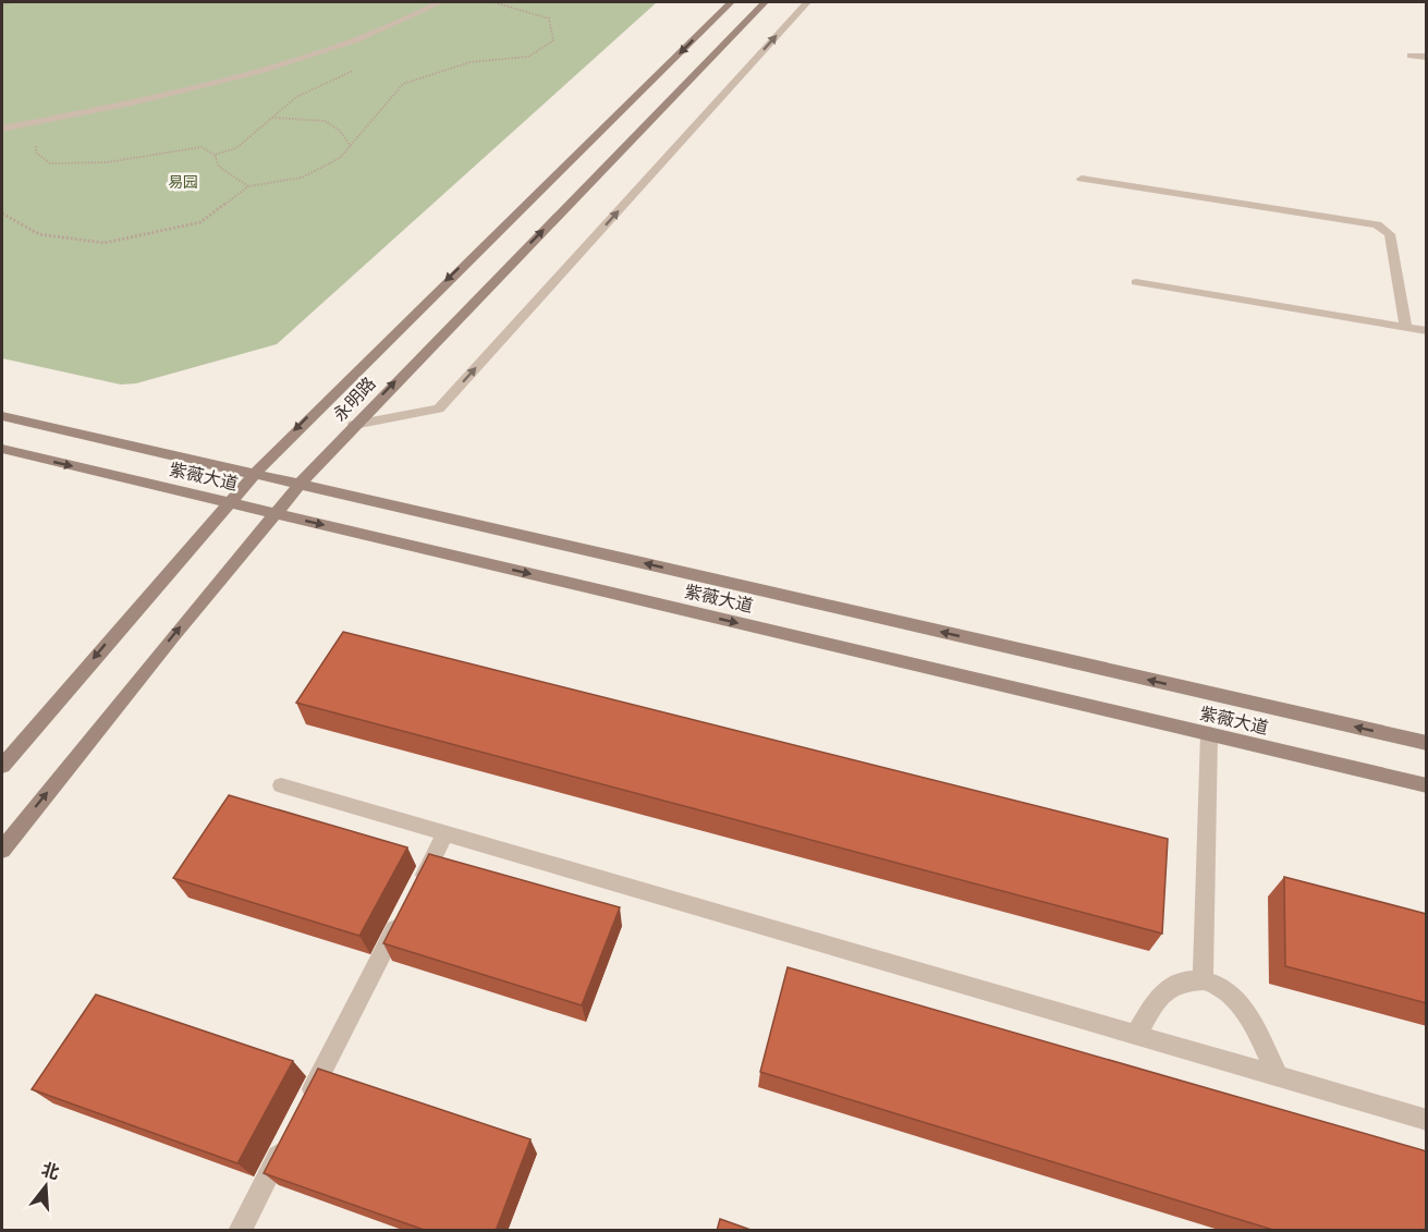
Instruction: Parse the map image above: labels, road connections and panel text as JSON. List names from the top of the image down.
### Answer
{
  "streets": {
    "street": ["永明路", "紫薇大道"]
  },
  "crossings": [
    ["永明路", "紫薇大道"]
  ],
  "parks": ["易园"],
  "north": "top"
}
